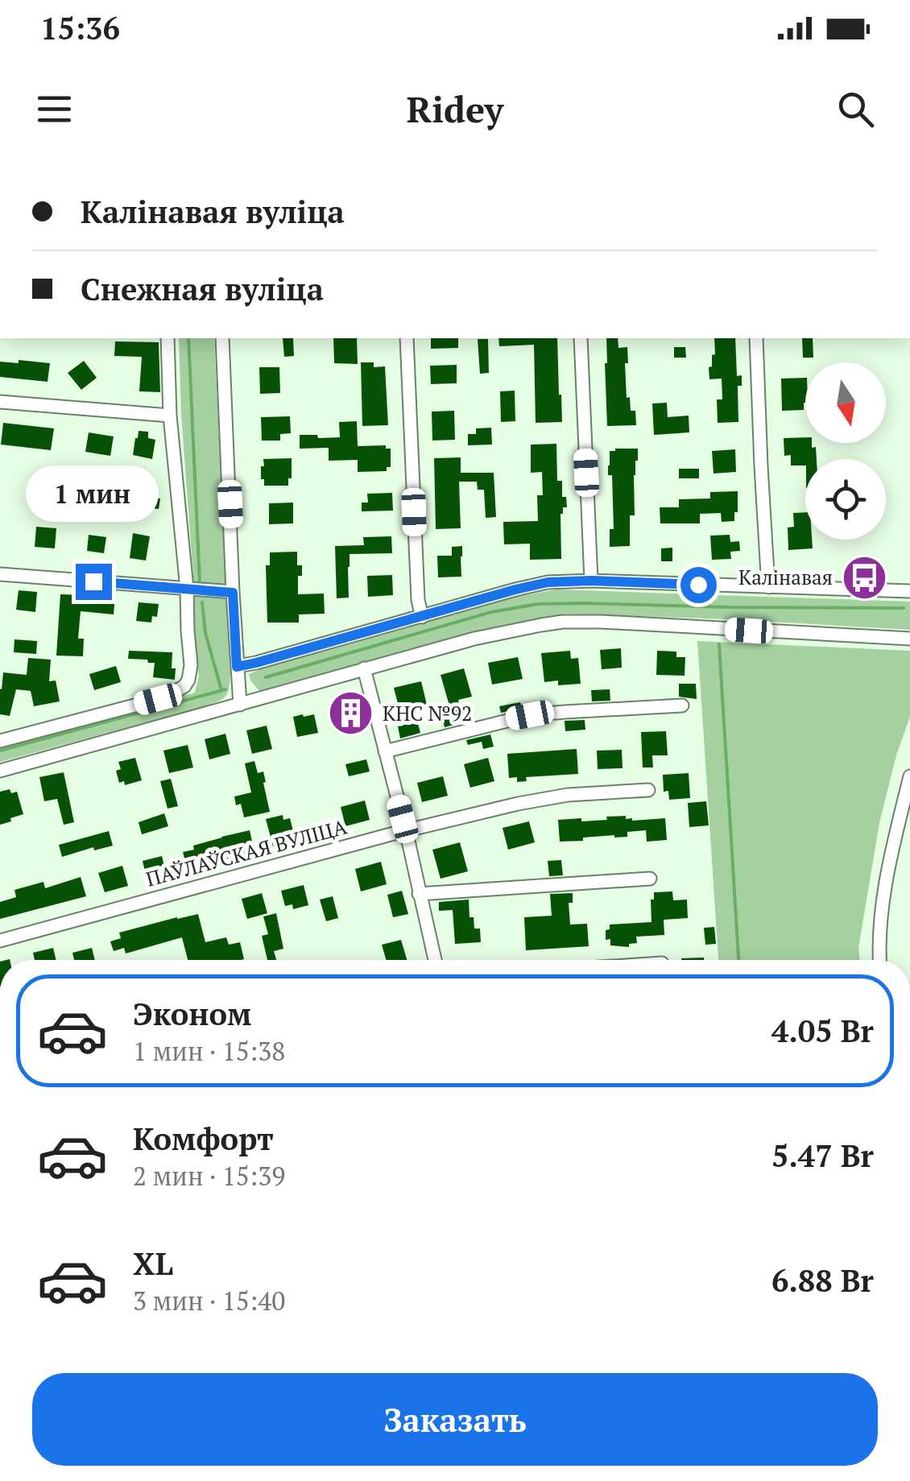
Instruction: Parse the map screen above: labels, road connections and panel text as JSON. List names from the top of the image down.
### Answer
{
  "streets": {
    "street": ["ПАЎЛАЎСКАЯ ВУЛІЦА"]
  },
  "places": {
    "bus stop": ["Калінавая"],
    "building": ["КНС №92"]
  },
  "north": "bottom",
  "page": {
    "status": "15:36",
    "header": "Ridey",
    "banner": ["Калінавая вуліца", "Снежная вуліца"],
    "bubble": "1 мин",
    "list": [
      {
        "name": "Эконом",
        "note": "1 мин · 15:38",
        "value": "4.05 Br"
      },
      {
        "name": "Комфорт",
        "note": "2 мин · 15:39",
        "value": "5.47 Br"
      },
      {
        "name": "XL",
        "note": "3 мин · 15:40",
        "value": "6.88 Br"
      }
    ],
    "buttons": "Заказать"
  }
}
